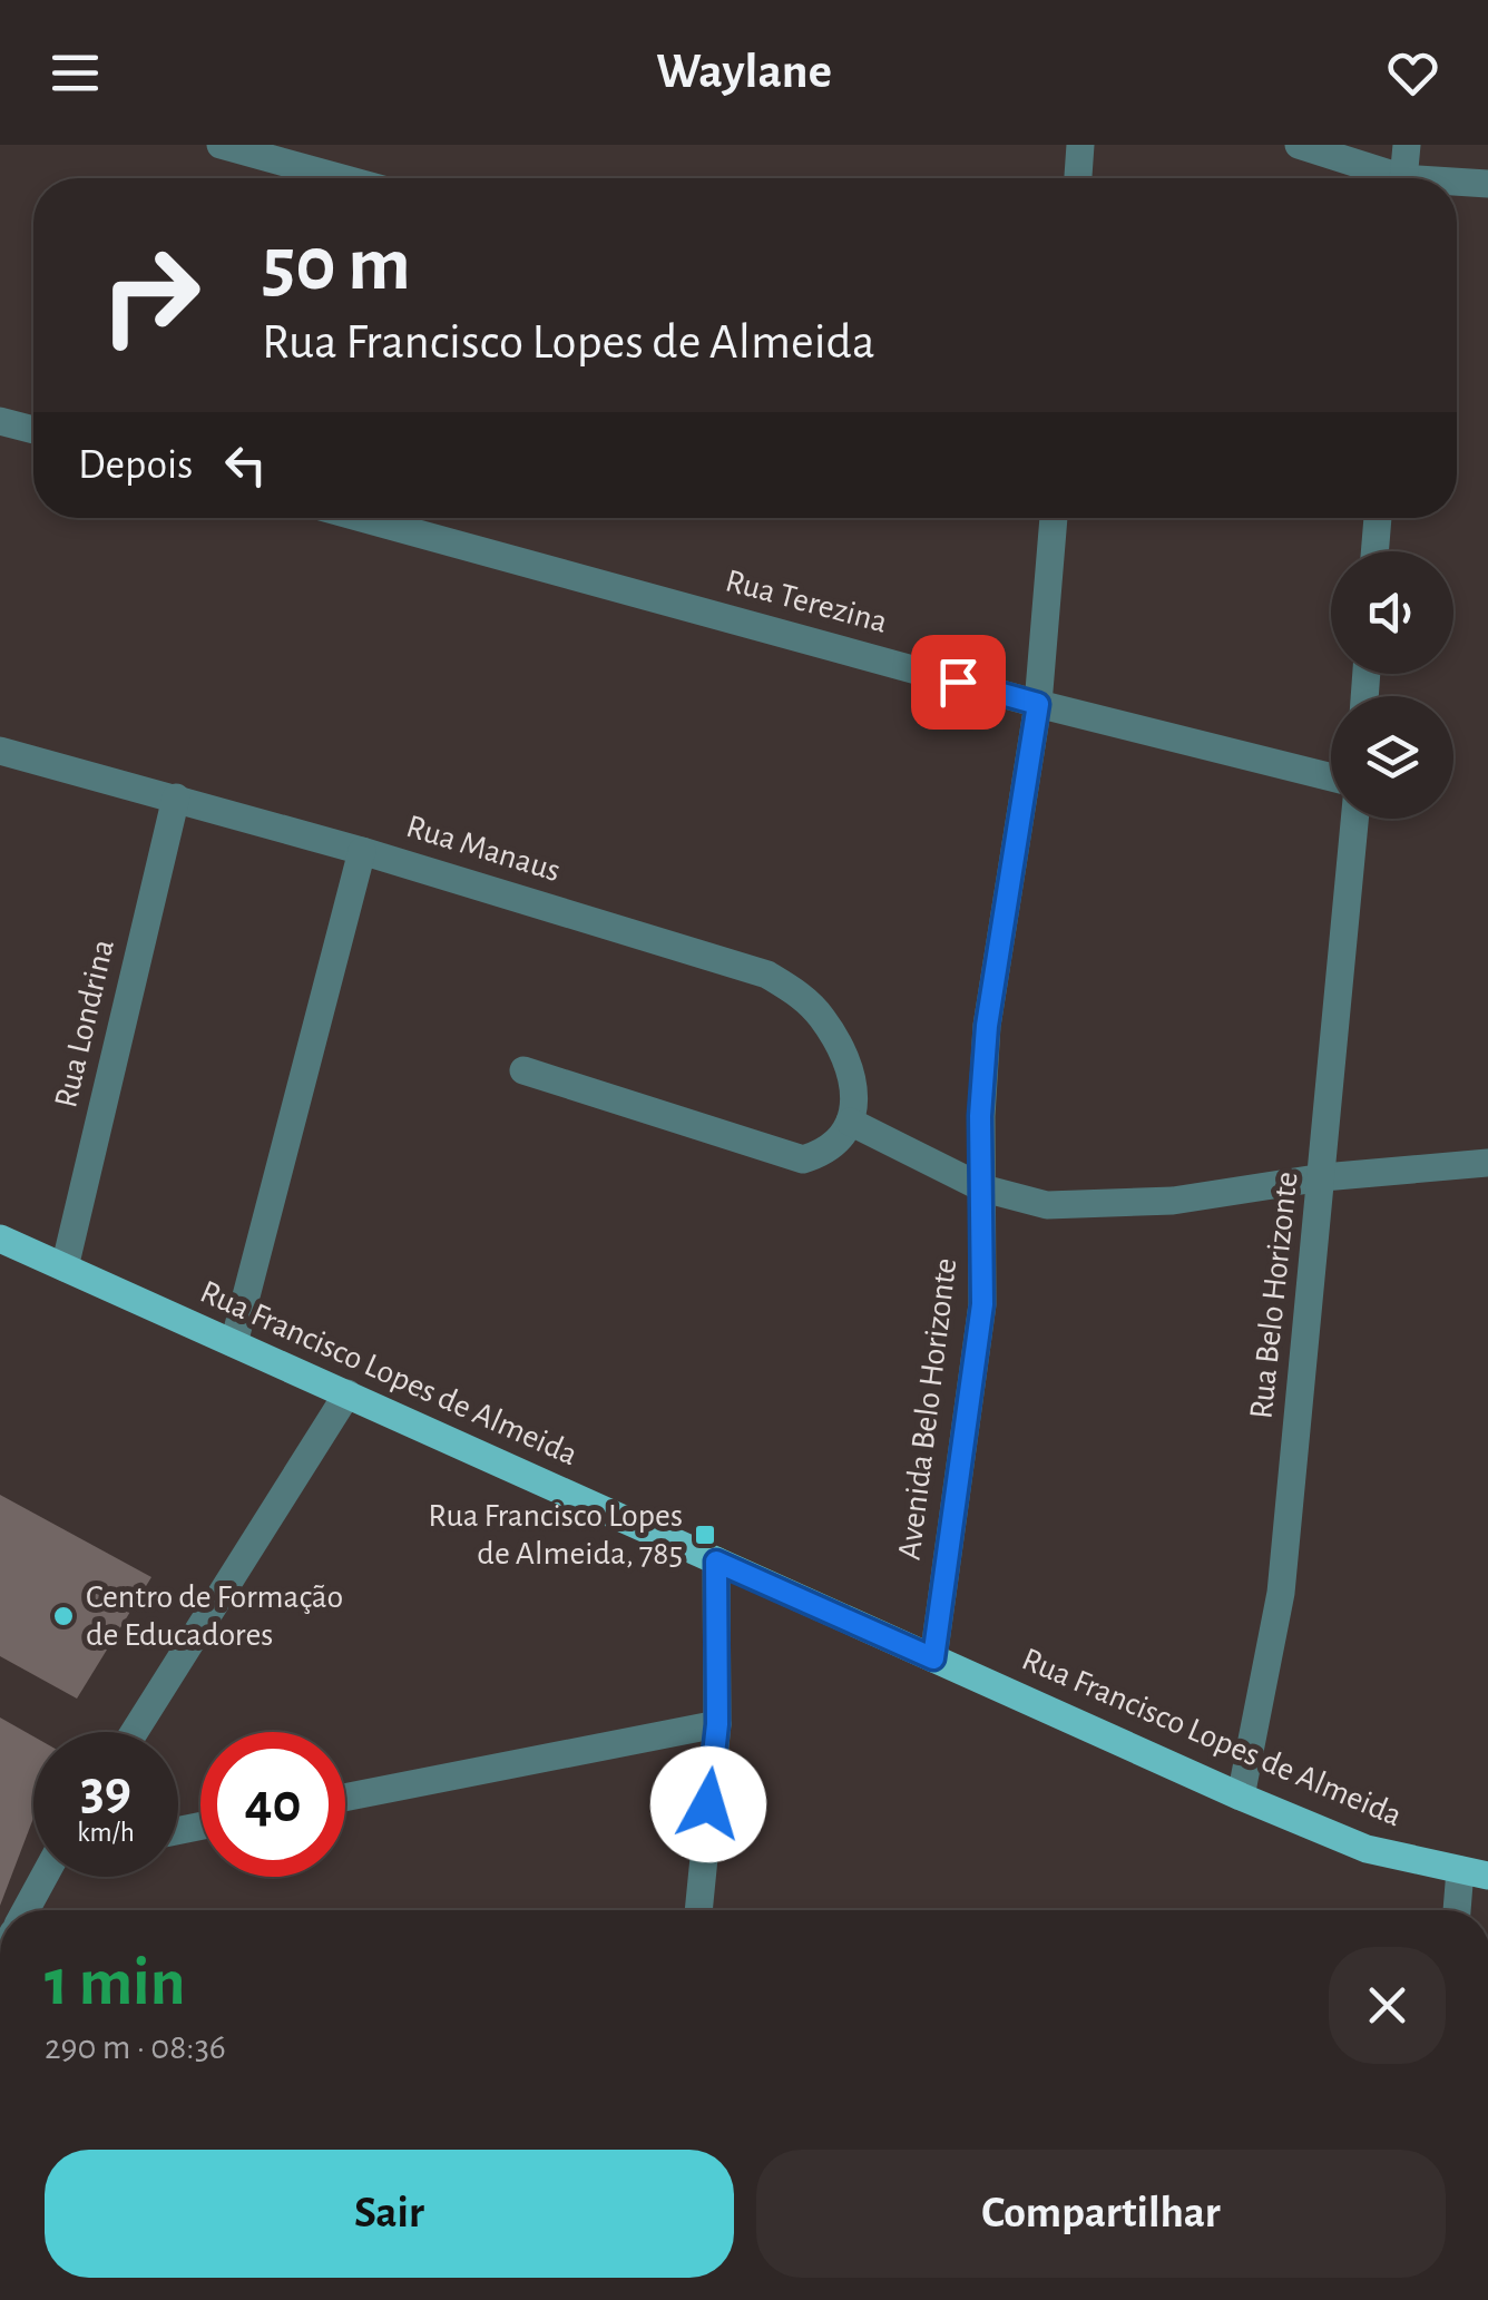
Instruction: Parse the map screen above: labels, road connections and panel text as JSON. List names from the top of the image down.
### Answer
{
  "streets": {
    "main road": ["Rua Francisco Lopes de Almeida"],
    "street": [
      "Rua Terezina",
      "Rua Manaus",
      "Rua Londrina",
      "Rua Belo Horizonte",
      "Avenida Belo Horizonte"
    ]
  },
  "crossings": [
    ["Rua Terezina", "Avenida Belo Horizonte"],
    ["Rua Manaus", "Rua Londrina"],
    ["Rua Londrina", "Rua Francisco Lopes de Almeida"],
    ["Rua Belo Horizonte", "Rua Francisco Lopes de Almeida"],
    ["Rua Francisco Lopes de Almeida", "Avenida Belo Horizonte"]
  ],
  "places": {
    "transit": ["Rua Francisco Lopes de Almeida, 785"],
    "other": ["Centro de Formação de Educadores"]
  },
  "page": {
    "header": "Waylane",
    "turn": ["50 m", "Rua Francisco Lopes de Almeida"],
    "then": "Depois",
    "speed": "39 km/h",
    "limit": "40",
    "heading": ["1 min", "290 m · 08:36"],
    "buttons": ["Sair", "Compartilhar"]
  }
}
